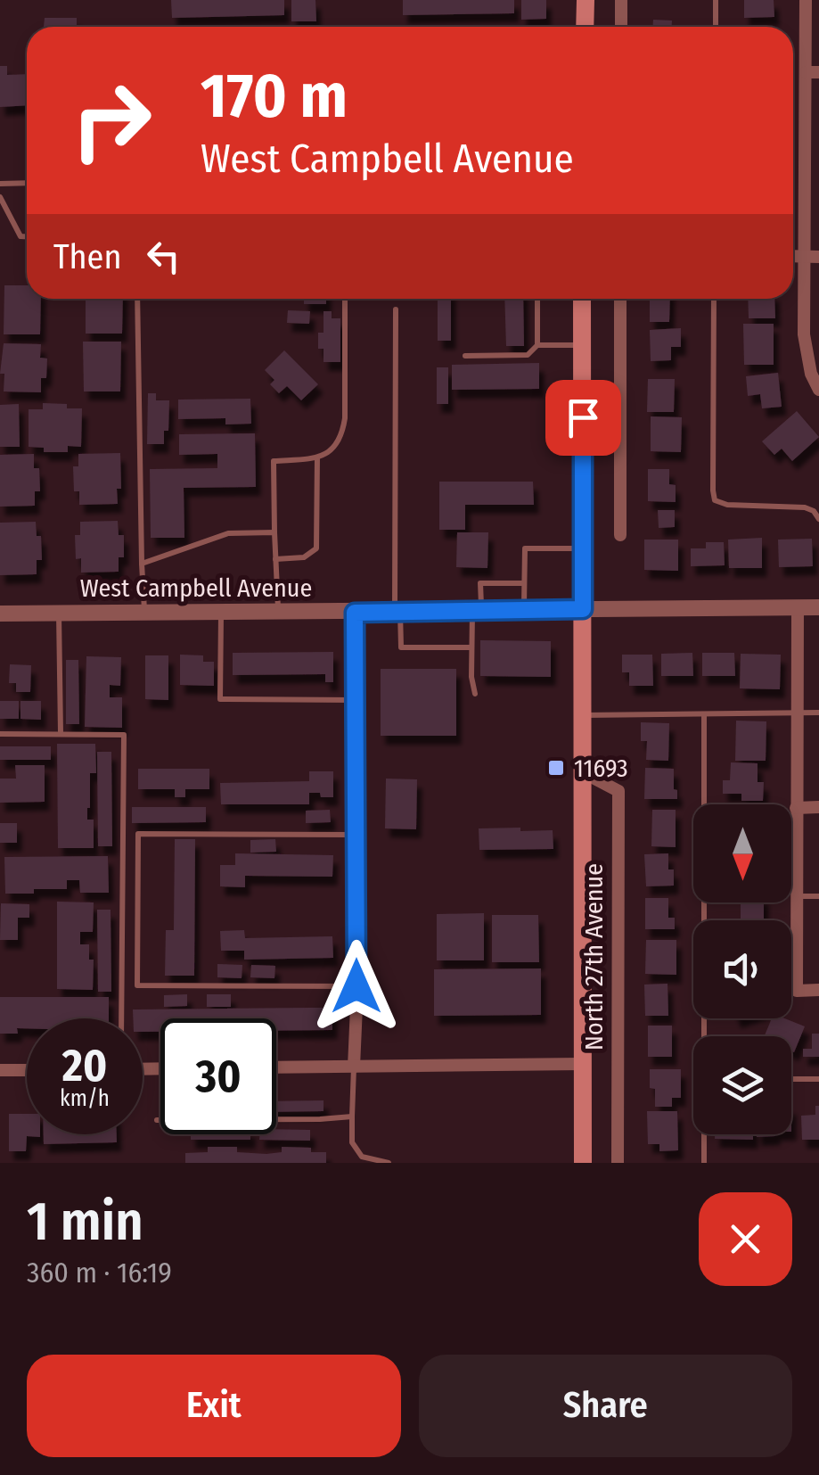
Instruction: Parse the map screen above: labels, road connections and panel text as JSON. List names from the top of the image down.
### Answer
{
  "streets": {
    "main road": ["North 27th Avenue"],
    "street": ["West Campbell Avenue"]
  },
  "crossings": [
    ["West Campbell Avenue", "North 27th Avenue"]
  ],
  "places": {
    "transit": ["11693"]
  },
  "north": "bottom",
  "page": {
    "turn": ["170 m", "West Campbell Avenue"],
    "then": "Then",
    "speed": "20 km/h",
    "limit": "30",
    "heading": ["1 min", "360 m · 16:19"],
    "buttons": ["Exit", "Share"]
  }
}
